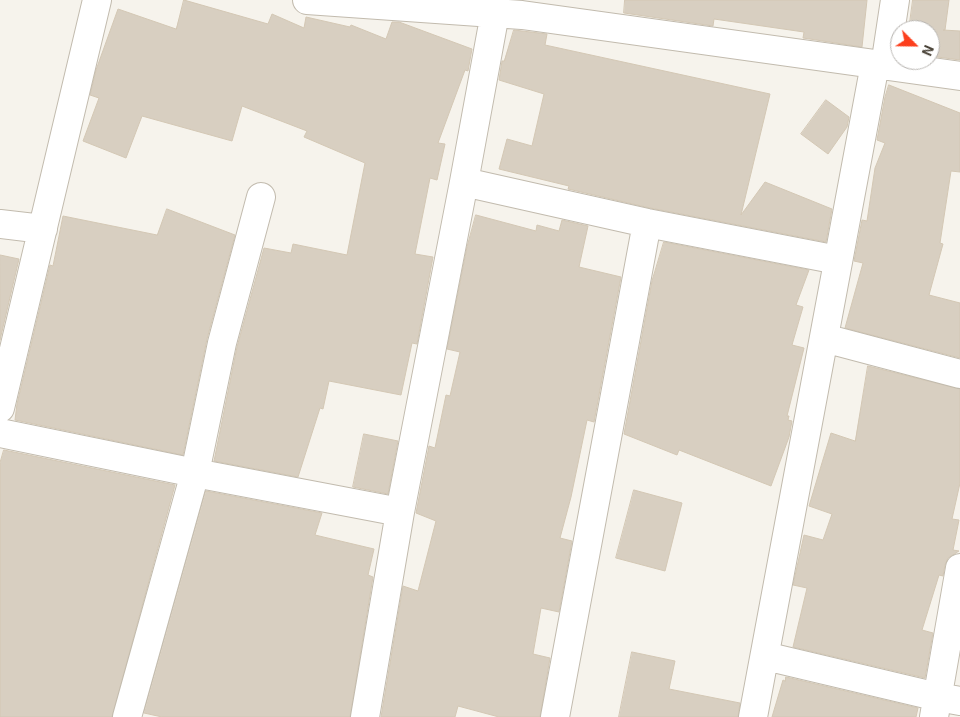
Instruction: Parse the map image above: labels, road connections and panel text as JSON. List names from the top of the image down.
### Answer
{
  "north": "bottom right"
}
